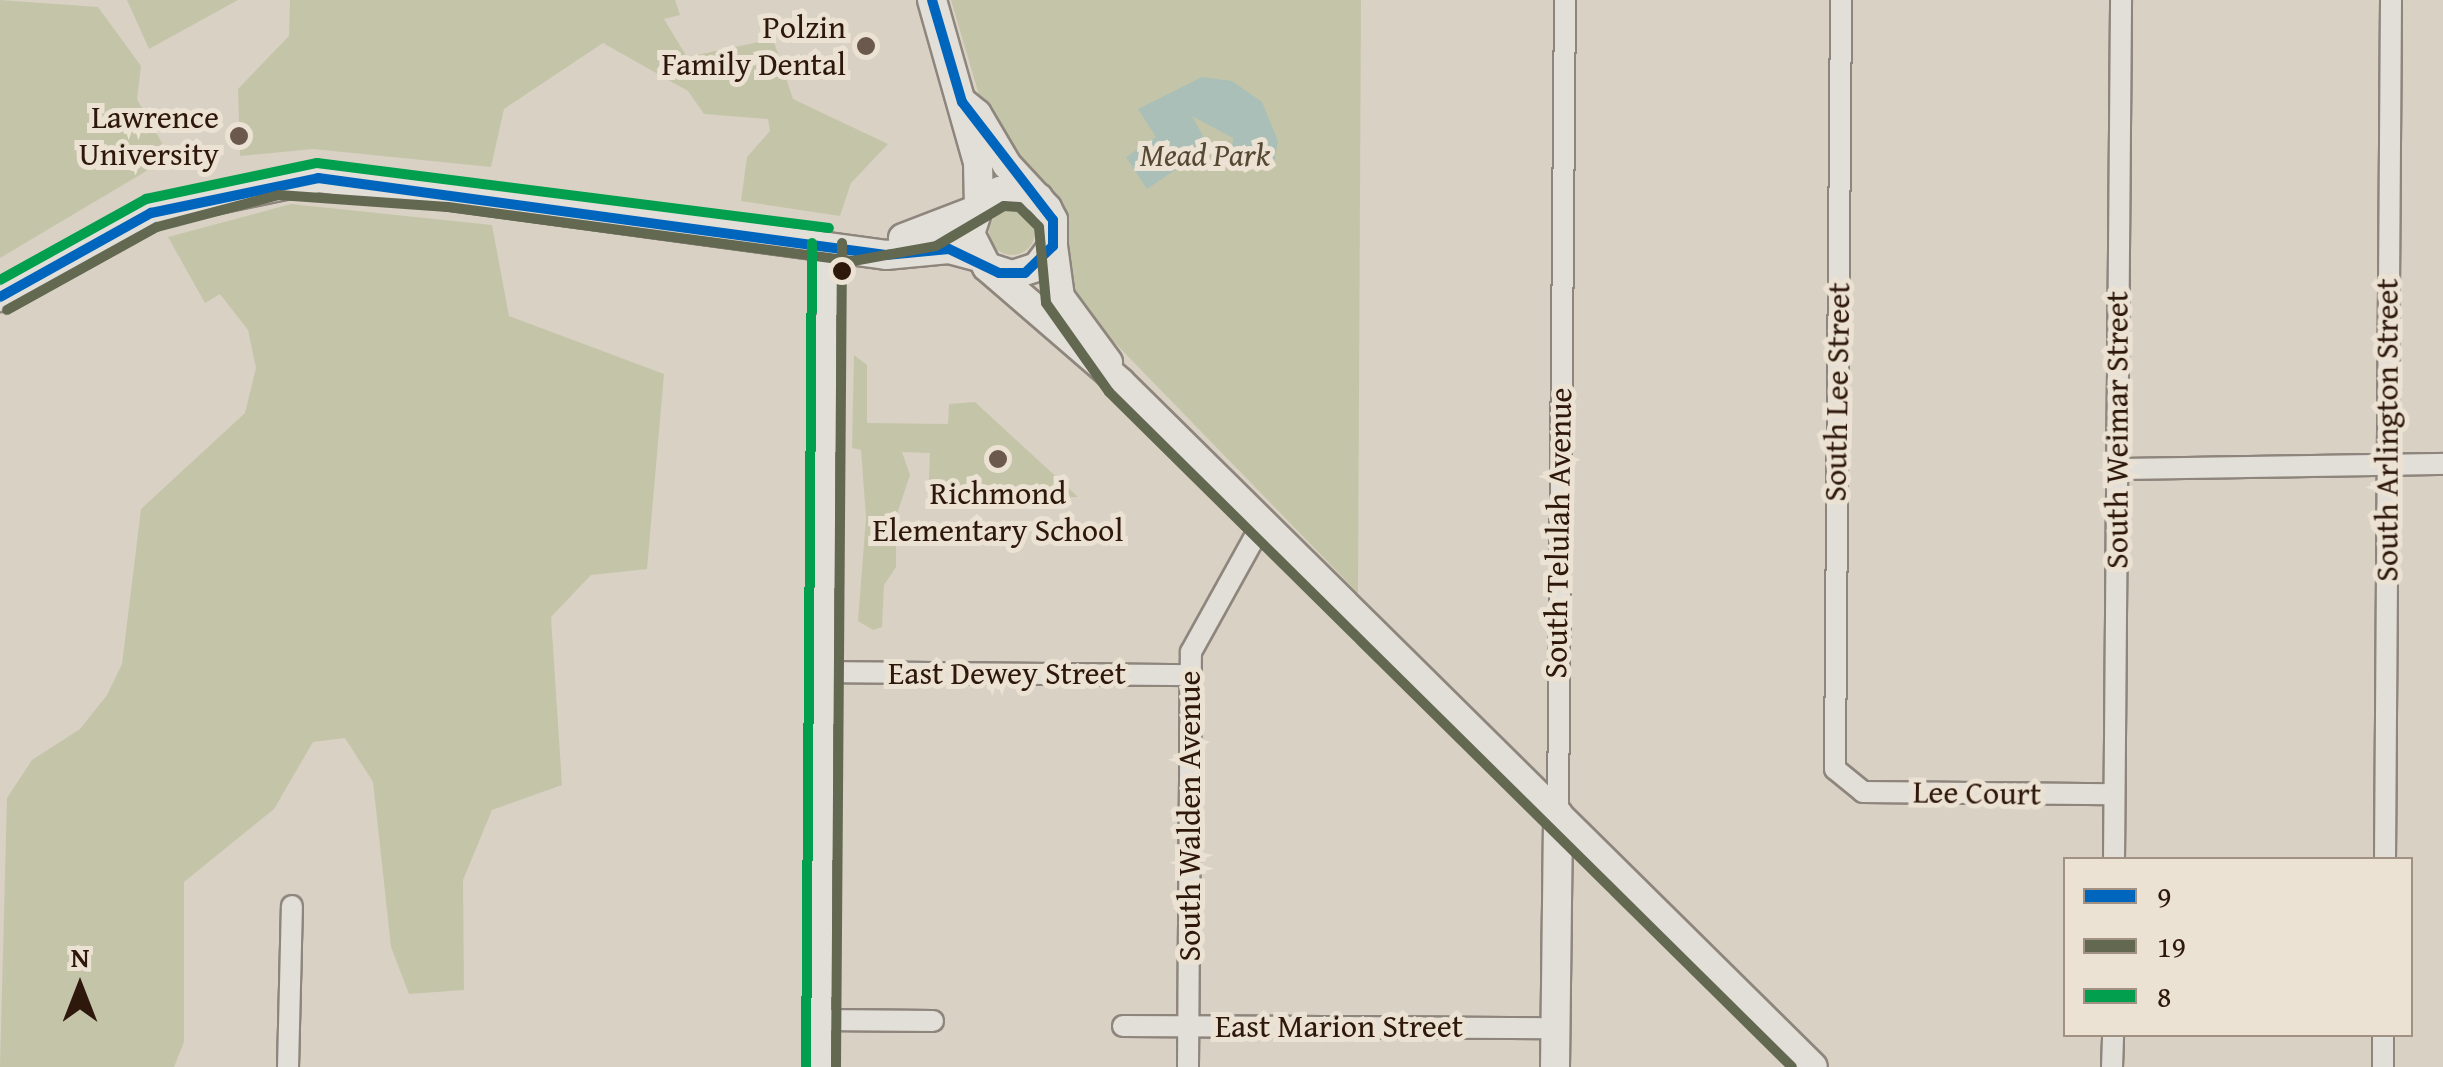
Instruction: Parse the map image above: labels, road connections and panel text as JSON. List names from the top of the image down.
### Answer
{
  "streets": {
    "street": [
      "South Lee Street",
      "South Weimar Street",
      "South Arlington Street",
      "South Telulah Avenue",
      "East Dewey Street",
      "Lee Court",
      "South Walden Avenue",
      "East Marion Street"
    ]
  },
  "crossings": [
    ["South Lee Street", "Lee Court"],
    ["South Weimar Street", "Lee Court"],
    ["South Telulah Avenue", "East Marion Street"],
    ["East Dewey Street", "South Walden Avenue"],
    ["South Walden Avenue", "East Marion Street"]
  ],
  "parks": ["Mead Park"],
  "places": ["Polzin Family Dental", "Lawrence University", "Richmond Elementary School"],
  "lines": ["transit line 9", "transit line 8", "transit line 19"],
  "legend": ["9", "19", "8"],
  "north": "top"
}
